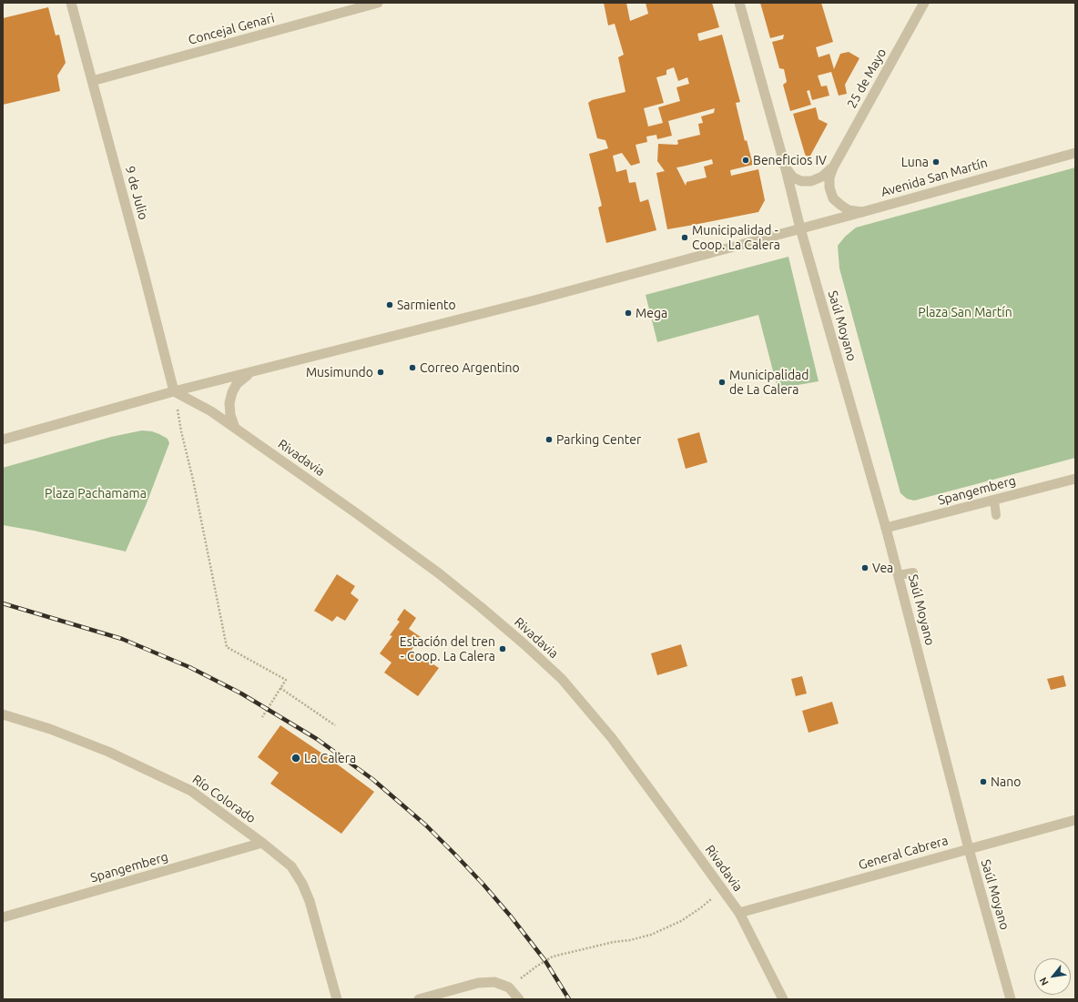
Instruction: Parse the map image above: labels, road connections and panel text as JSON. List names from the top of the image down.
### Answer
{
  "streets": {
    "street": [
      "Concejal Genari",
      "25 de Mayo",
      "Avenida San Martín",
      "9 de Julio",
      "Saúl Moyano",
      "Rivadavia",
      "Spangemberg",
      "Río Colorado",
      "General Cabrera"
    ]
  },
  "crossings": [
    ["Concejal Genari", "9 de Julio"],
    ["25 de Mayo", "Avenida San Martín"],
    ["25 de Mayo", "Saúl Moyano"],
    ["Avenida San Martín", "9 de Julio"],
    ["Avenida San Martín", "Saúl Moyano"],
    ["Avenida San Martín", "Rivadavia"],
    ["9 de Julio", "Rivadavia"],
    ["Saúl Moyano", "Spangemberg"],
    ["Saúl Moyano", "General Cabrera"],
    ["Rivadavia", "General Cabrera"],
    ["Spangemberg", "Río Colorado"]
  ],
  "parks": ["Plaza San Martín", "Plaza Pachamama"],
  "places": [
    "Beneficios IV",
    "Luna",
    "Municipalidad - Coop. La Calera",
    "Sarmiento",
    "Mega",
    "Correo Argentino",
    "Musimundo",
    "Municipalidad de La Calera",
    "Parking Center",
    "Vea",
    "Estación del tren - Coop. La Calera",
    "La Calera",
    "Nano"
  ],
  "north": "bottom left"
}
